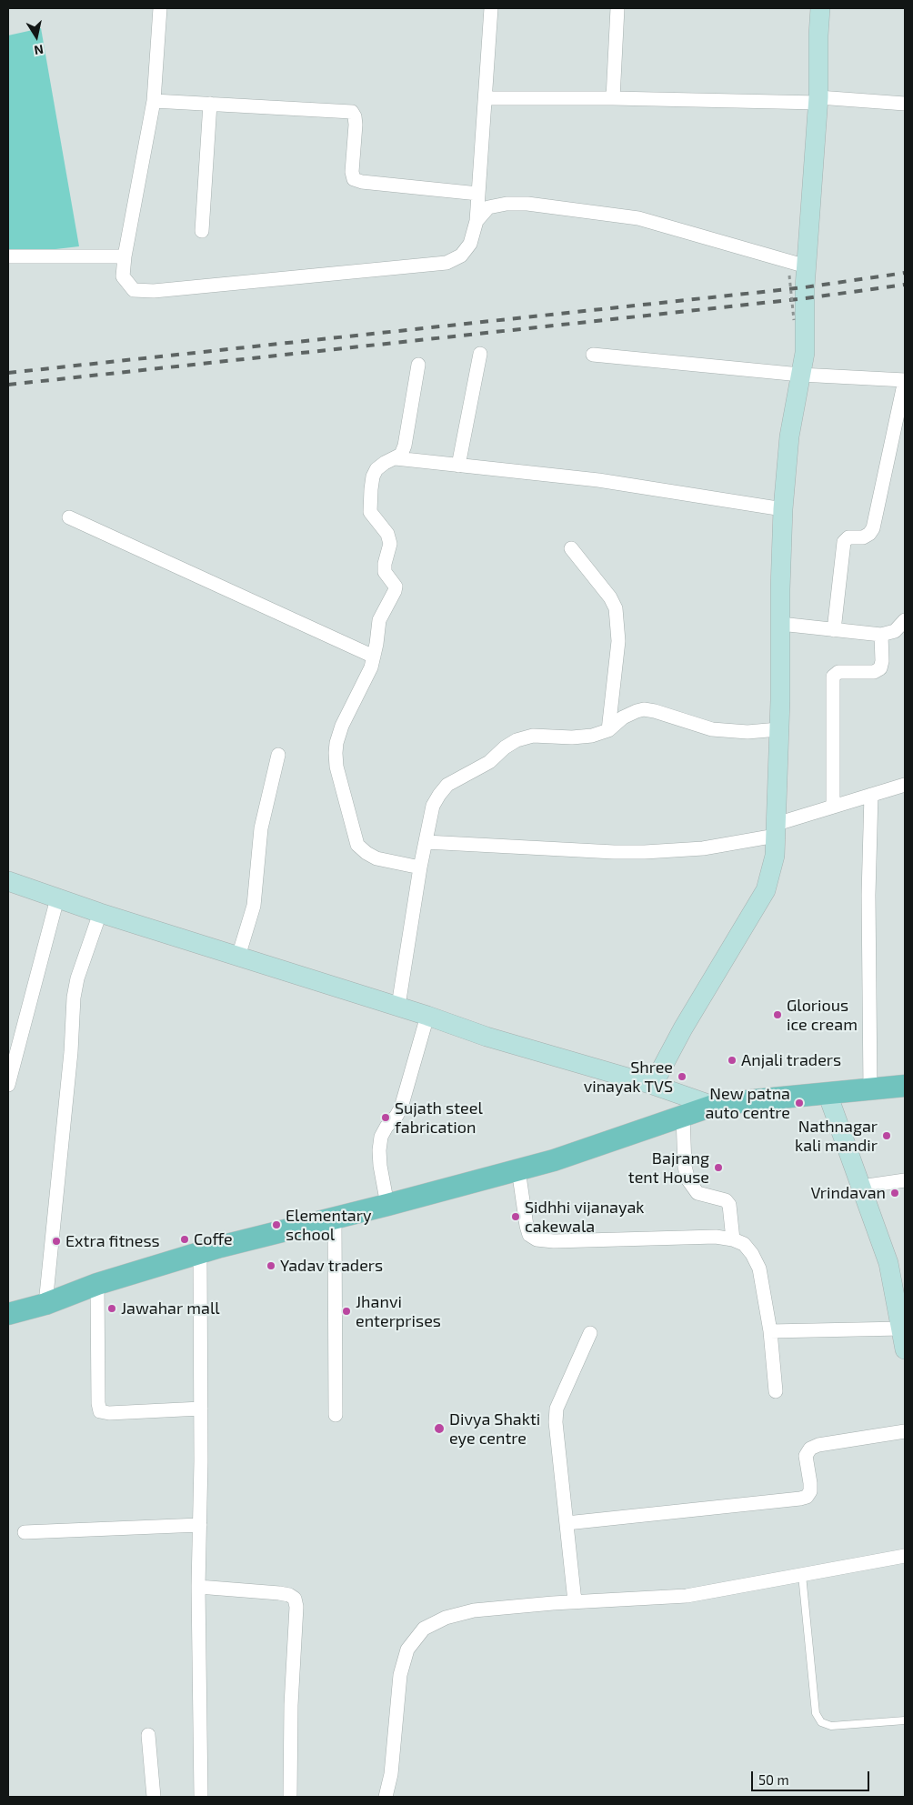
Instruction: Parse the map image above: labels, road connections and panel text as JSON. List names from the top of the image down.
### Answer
{
  "places": [
    "Glorious ice cream",
    "Anjali traders",
    "Shree vinayak TVS",
    "New patna auto centre",
    "Sujath steel fabrication",
    "Nathnagar kali mandir",
    "Bajrang tent House",
    "Vrindavan",
    "Sidhhi vijanayak cakewala",
    "Elementary school",
    "Coffe",
    "Extra fitness",
    "Yadav traders",
    "Jawahar mall",
    "Jhanvi enterprises",
    "Divya Shakti eye centre"
  ],
  "scale_bar": "50 m",
  "north": "bottom"
}
